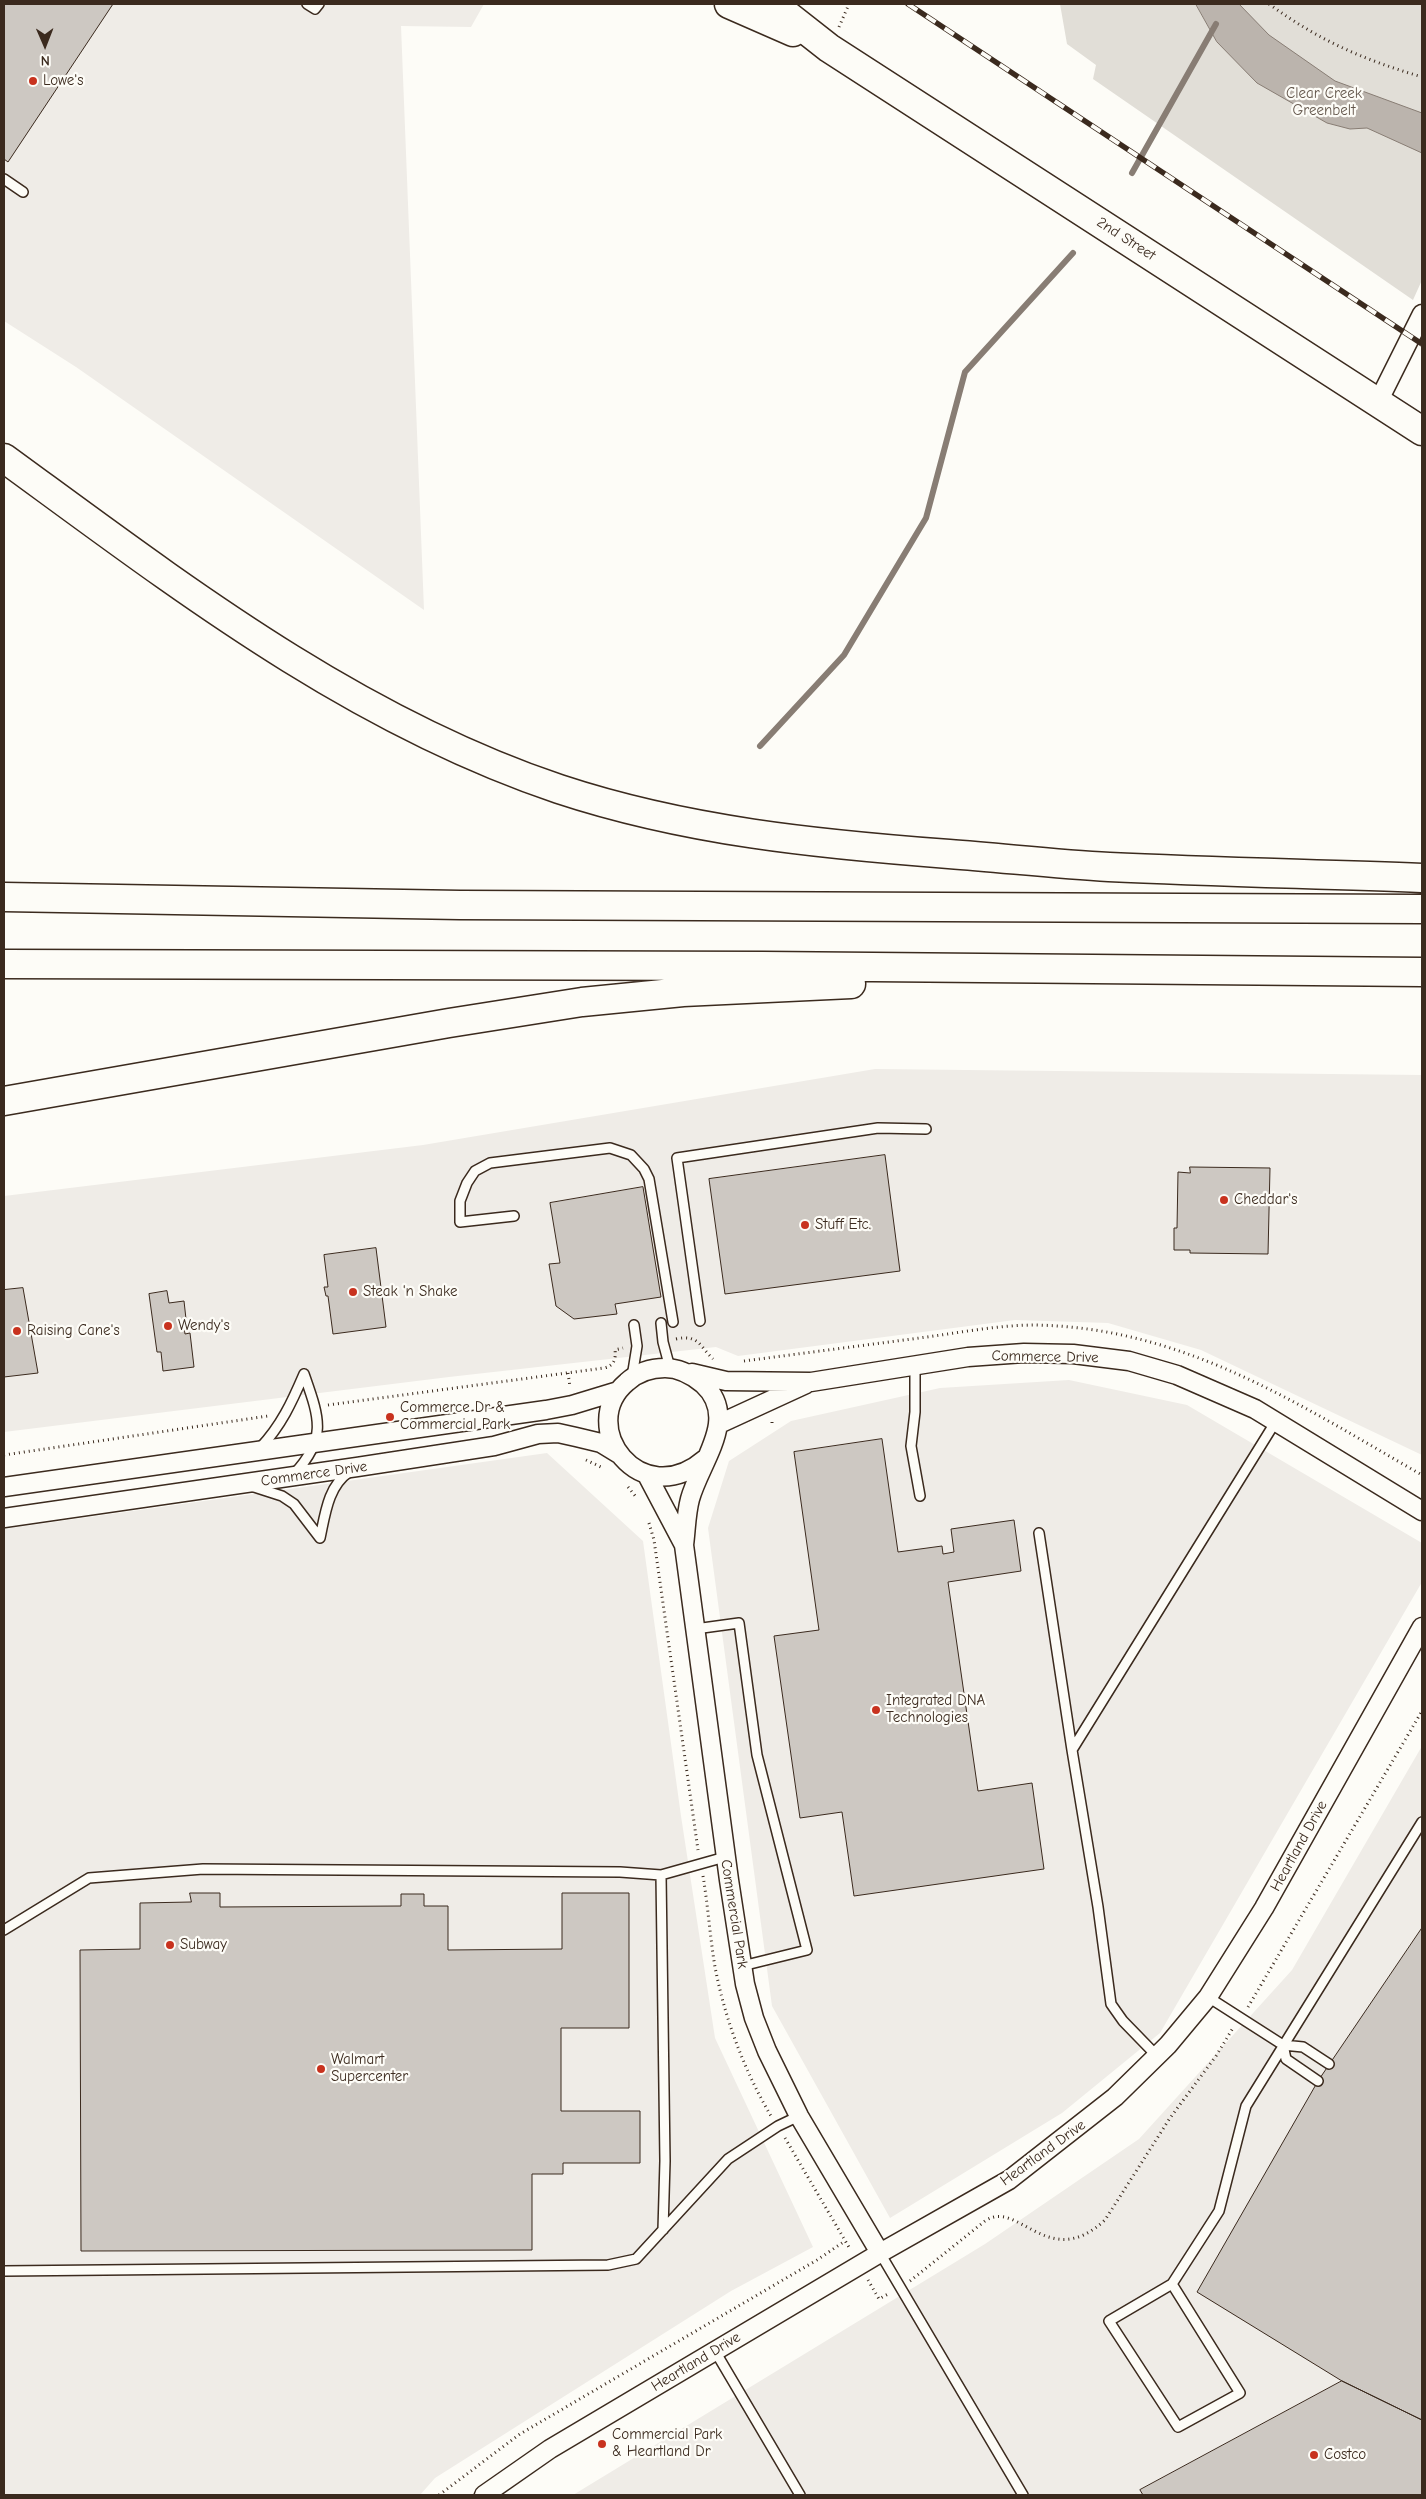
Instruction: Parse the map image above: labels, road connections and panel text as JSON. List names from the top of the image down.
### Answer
{
  "streets": {
    "main road": ["2nd Street"],
    "street": ["Commerce Drive", "Heartland Drive", "Commercial Park"]
  },
  "crossings": [
    ["Heartland Drive", "Commercial Park"]
  ],
  "parks": ["Clear Creek Greenbelt"],
  "places": [
    "Lowe's",
    "Cheddar's",
    "Stuff Etc.",
    "Steak 'n Shake",
    "Wendy's",
    "Raising Cane's",
    "Commerce Dr & Commercial Park",
    "Integrated DNA Technologies",
    "Subway",
    "Walmart Supercenter",
    "Commercial Park & Heartland Dr",
    "Costco"
  ],
  "north": "bottom"
}
